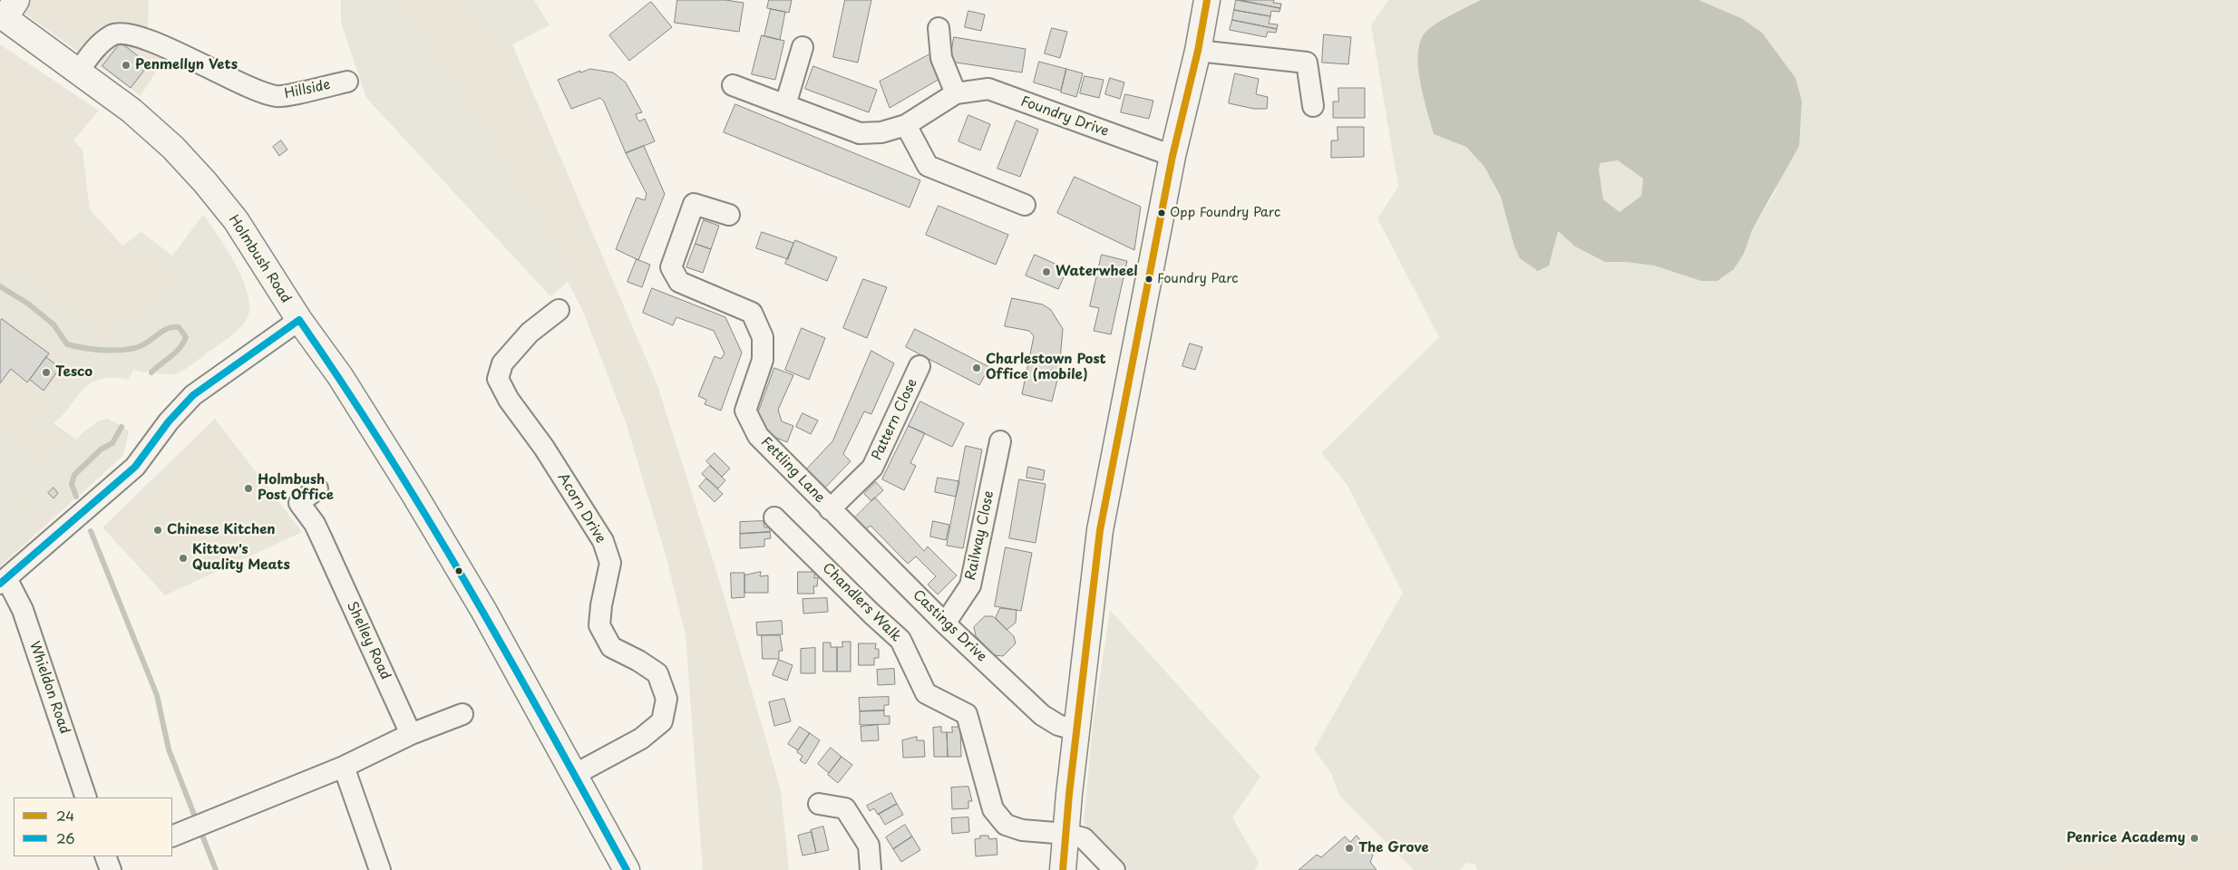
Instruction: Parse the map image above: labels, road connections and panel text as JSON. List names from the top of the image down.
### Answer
{
  "streets": {
    "main road": ["Holmbush Road"],
    "street": [
      "Hillside",
      "Foundry Drive",
      "Pattern Close",
      "Fettling Lane",
      "Acorn Drive",
      "Railway Close",
      "Chandlers Walk",
      "Castings Drive",
      "Shelley Road",
      "Whieldon Road"
    ]
  },
  "crossings": [
    ["Hillside", "Holmbush Road"],
    ["Holmbush Road", "Acorn Drive"],
    ["Pattern Close", "Fettling Lane"],
    ["Pattern Close", "Castings Drive"],
    ["Fettling Lane", "Castings Drive"],
    ["Railway Close", "Castings Drive"]
  ],
  "places": [
    "Penmellyn Vets",
    "Opp Foundry Parc",
    "Waterwheel",
    "Foundry Parc",
    "Charlestown Post Office (mobile)",
    "Tesco",
    "Holmbush Post Office",
    "Chinese Kitchen",
    "Kittow's Quality Meats",
    "Penrice Academy",
    "The Grove"
  ],
  "lines": ["transit line 24", "transit line 26"],
  "legend": ["24", "26"]
}
